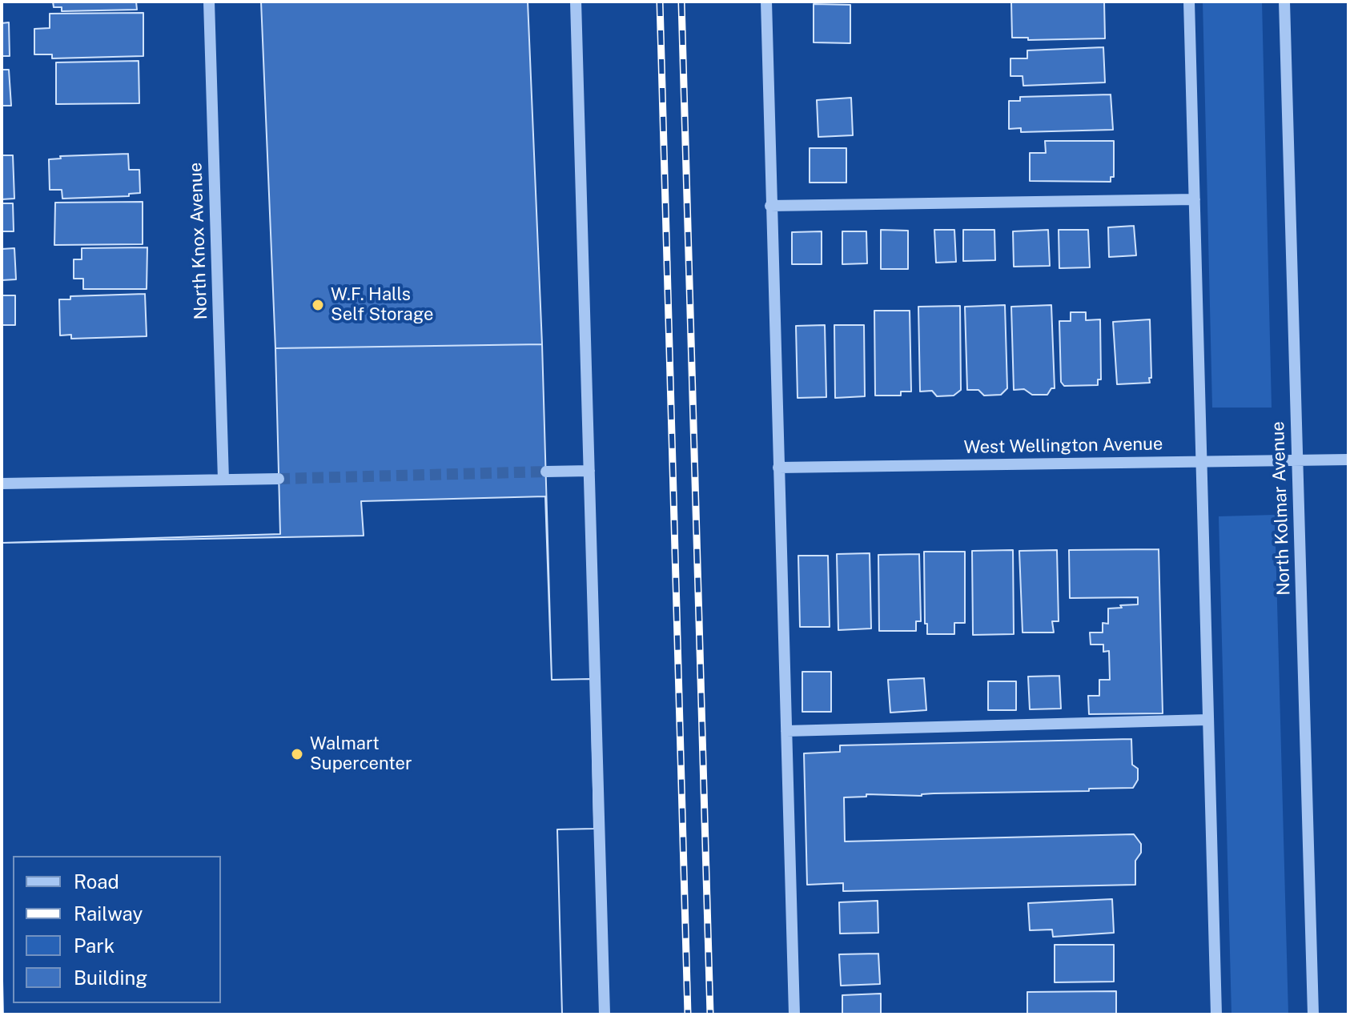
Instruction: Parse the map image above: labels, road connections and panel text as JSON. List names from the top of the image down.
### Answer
{
  "streets": {
    "street": ["North Knox Avenue", "West Wellington Avenue", "North Kolmar Avenue"]
  },
  "crossings": [
    ["West Wellington Avenue", "North Kolmar Avenue"]
  ],
  "places": ["W.F. Halls Self Storage", "Walmart Supercenter"],
  "legend": [
    "Road",
    "Railway",
    "Park",
    "Building"
  ]
}
